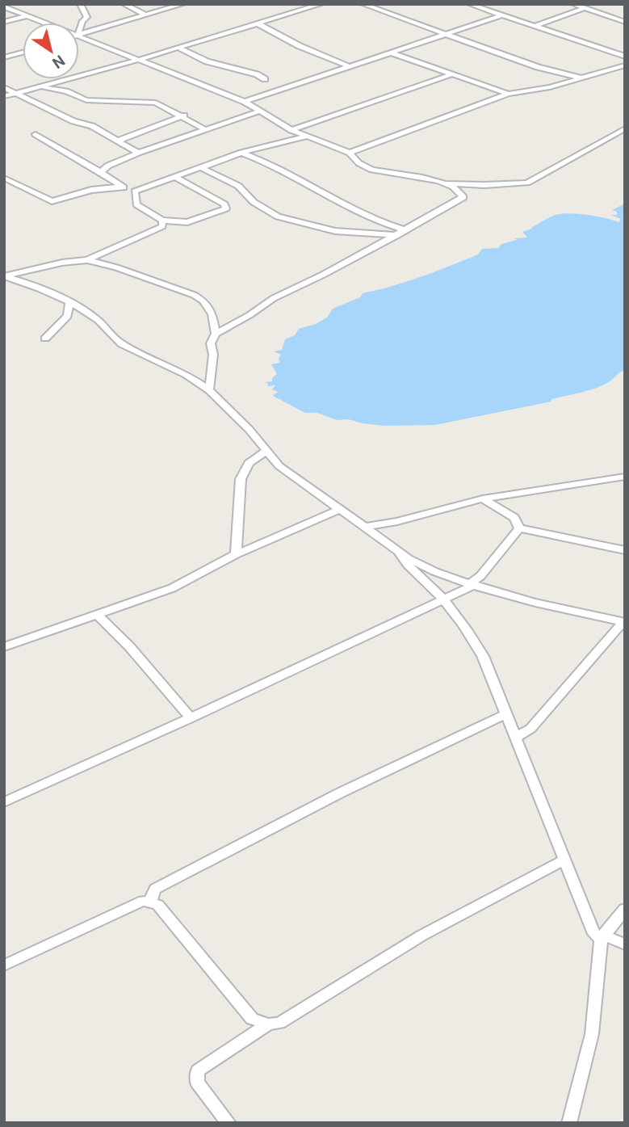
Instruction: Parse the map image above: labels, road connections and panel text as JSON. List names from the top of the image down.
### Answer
{
  "north": "bottom right"
}
